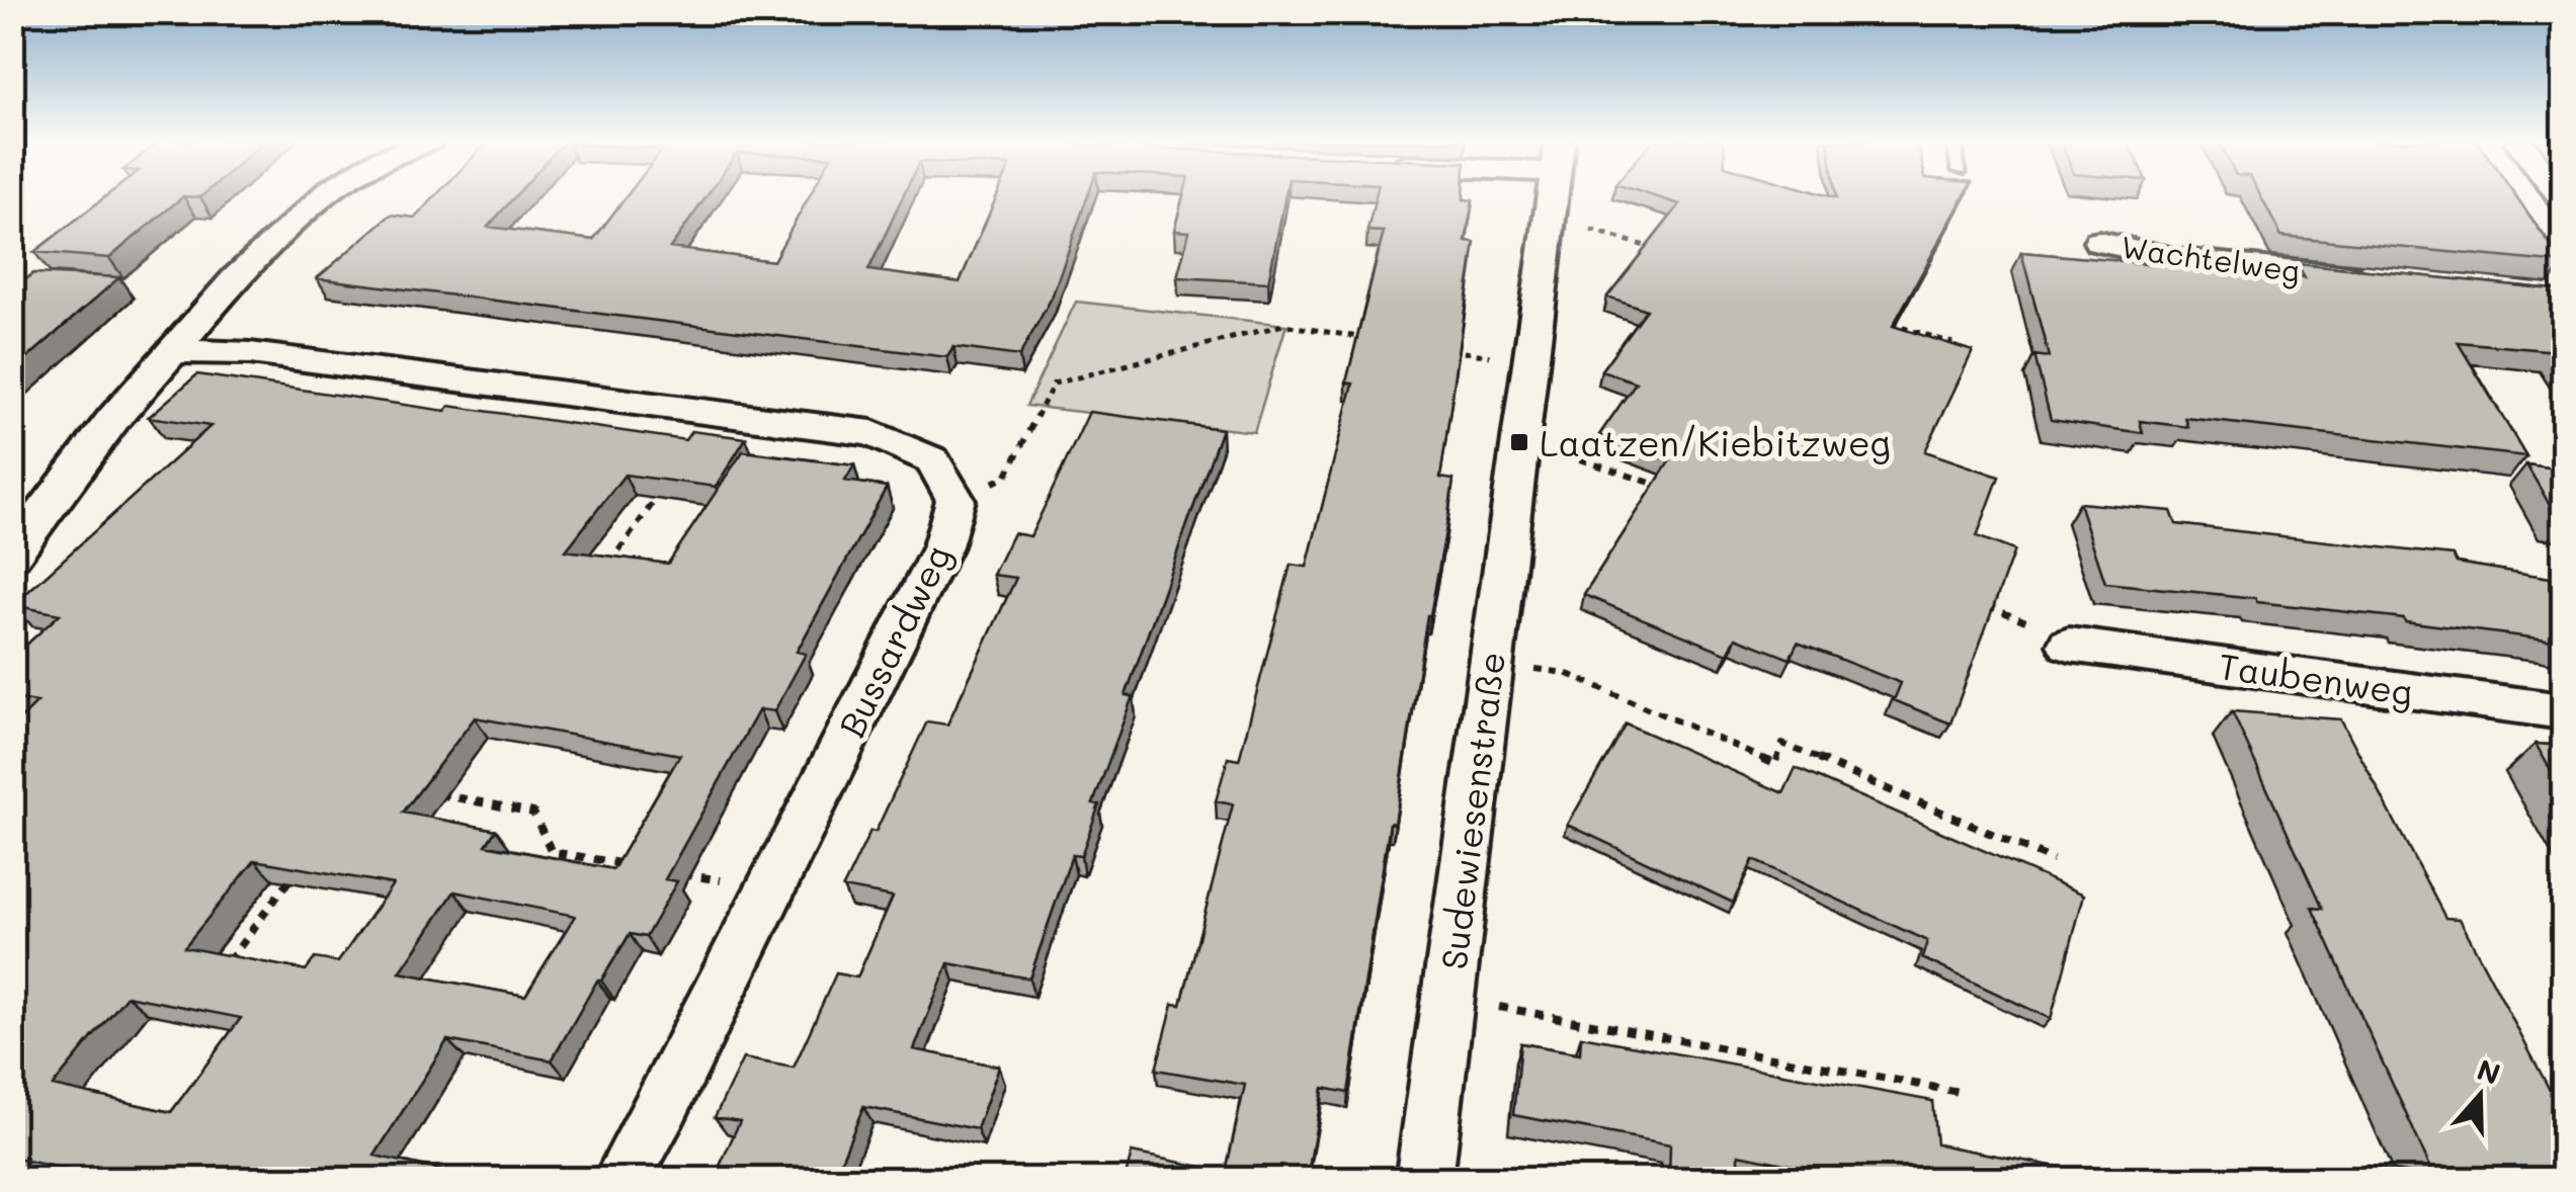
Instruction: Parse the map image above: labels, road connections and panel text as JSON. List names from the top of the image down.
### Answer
{
  "streets": {
    "street": [
      "Wachtelweg",
      "Bussardweg",
      "Taubenweg",
      "Sudewiesenstraße"
    ]
  },
  "places": {
    "transit": ["Laatzen/Kiebitzweg"]
  },
  "north": "top"
}
